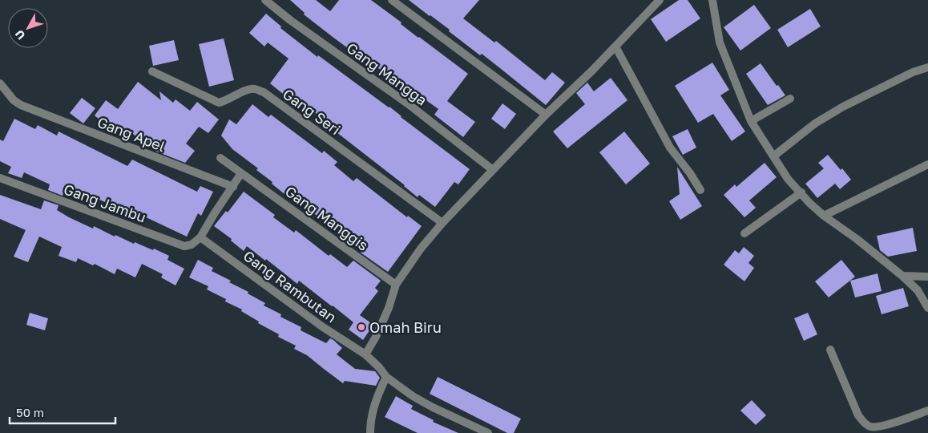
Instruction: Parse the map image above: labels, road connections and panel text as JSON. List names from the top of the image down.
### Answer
{
  "streets": {
    "street": [
      "Gang Mangga",
      "Gang Seri",
      "Gang Apel",
      "Gang Jambu",
      "Gang Manggis",
      "Gang Rambutan"
    ]
  },
  "crossings": [
    ["Gang Jambu", "Gang Rambutan"]
  ],
  "places": ["Omah Biru"],
  "scale_bar": "50 m",
  "north": "bottom left"
}
